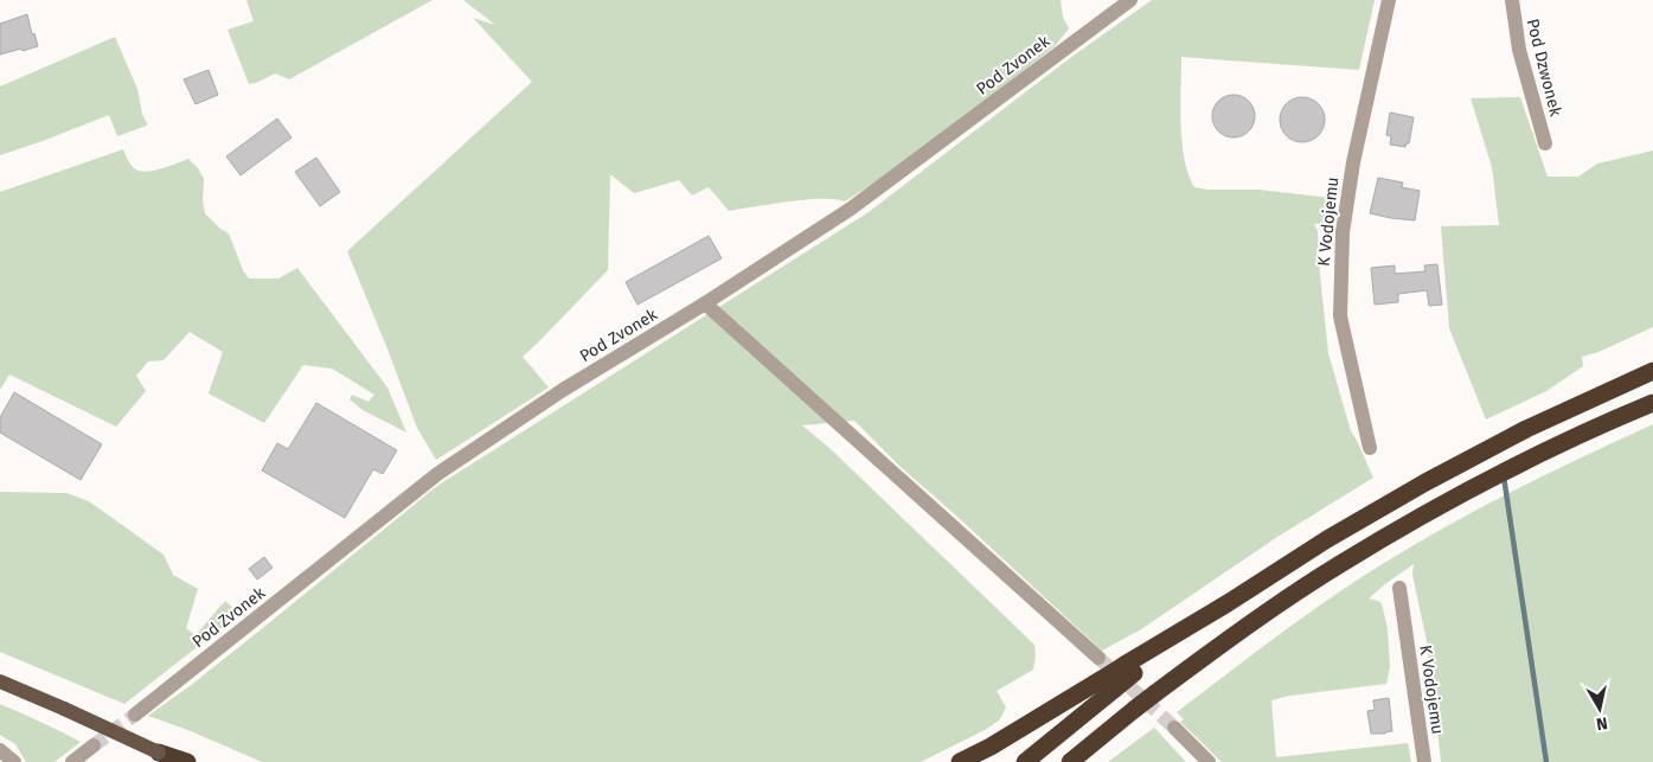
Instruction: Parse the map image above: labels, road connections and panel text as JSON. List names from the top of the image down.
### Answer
{
  "streets": {
    "street": ["Pod Zvonek", "Pod Dzwonek", "K Vodojemu"]
  },
  "north": "bottom"
}
